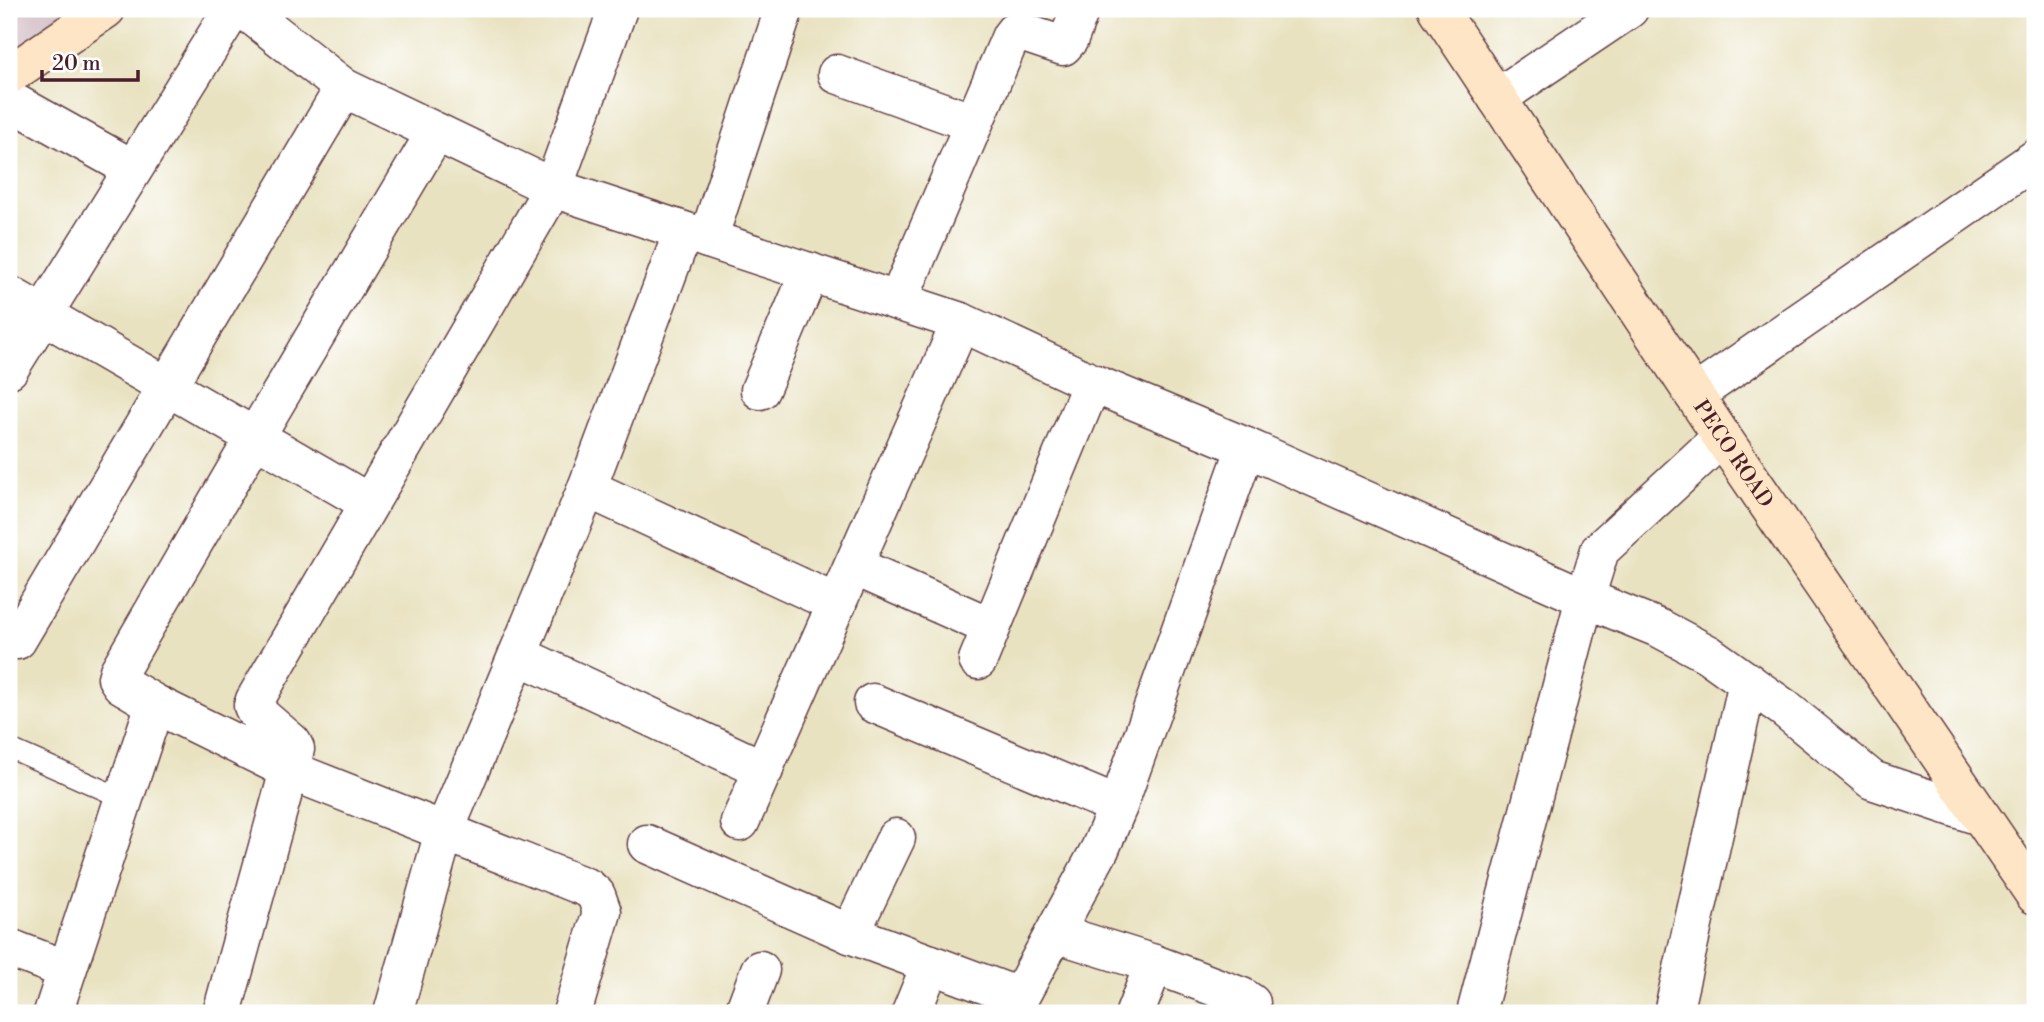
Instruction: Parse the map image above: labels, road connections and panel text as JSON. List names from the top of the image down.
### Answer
{
  "streets": {
    "street": ["PECO ROAD"]
  },
  "scale_bar": "20 m"
}
